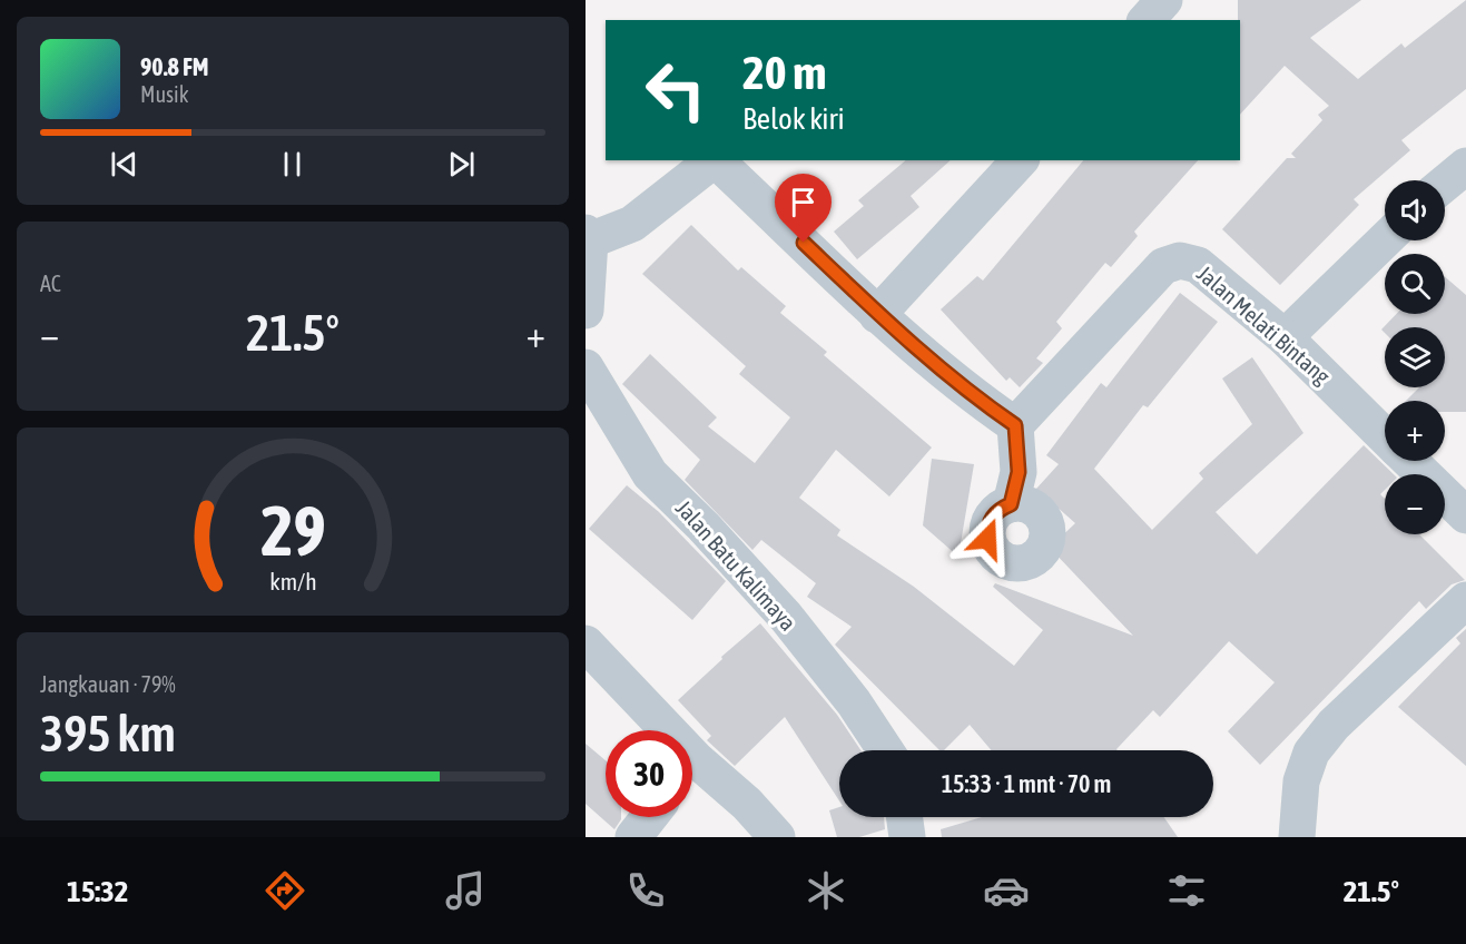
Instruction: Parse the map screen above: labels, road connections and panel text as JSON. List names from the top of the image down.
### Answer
{
  "streets": {
    "street": ["Jalan Melati Bintang", "Jalan Batu Kalimaya"]
  },
  "page": {
    "turn": ["20 m", "Belok kiri"],
    "song": ["90.8 FM", "Musik"],
    "map_buttons": ["+", "−"],
    "tile": [
      "AC",
      ["Jangkauan · 79%", "395 km"]
    ],
    "heat": ["−", "21.5°", "+"],
    "limit": "30",
    "trip": "15:33 · 1 mnt · 70 m",
    "tabs": ["15:32", "21.5°"],
    "gauge": ["29", "km/h"]
  }
}
